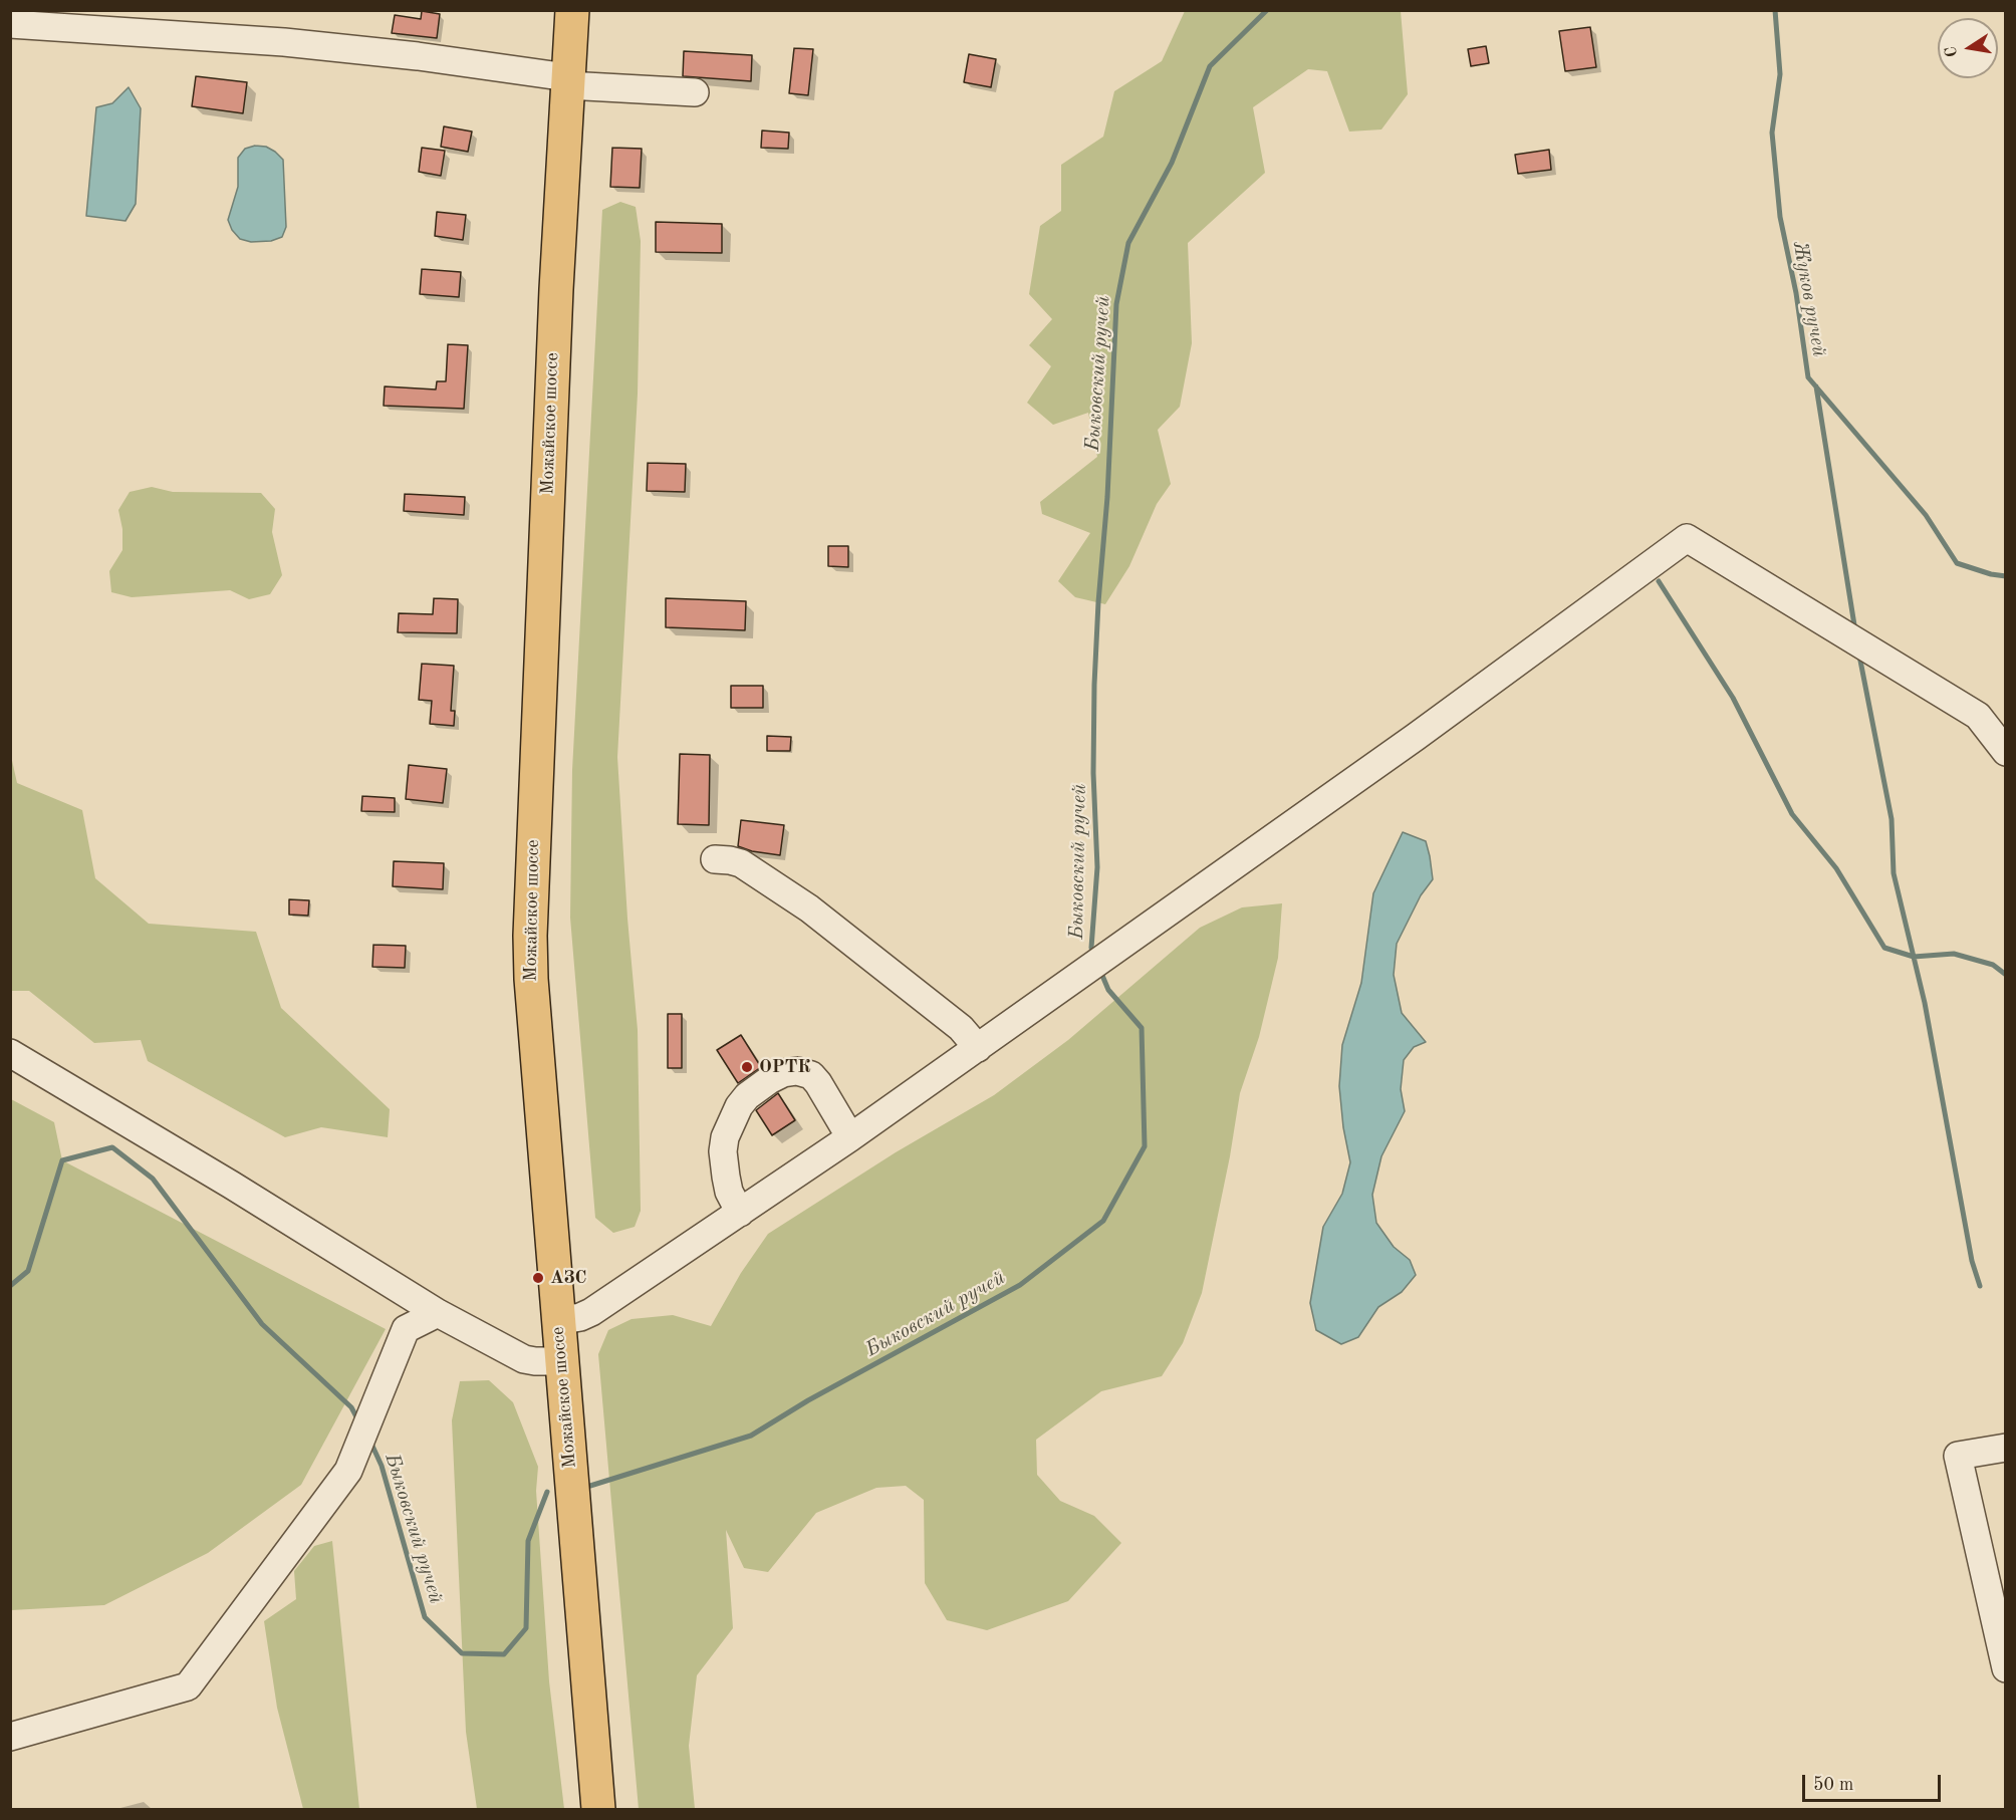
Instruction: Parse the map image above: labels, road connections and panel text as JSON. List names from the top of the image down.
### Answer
{
  "streets": {
    "main road": ["Можайское шоссе"]
  },
  "water": ["Жуков ручей", "Быковский ручей"],
  "places": ["ОРТК", "АЗС"],
  "scale_bar": "50 m",
  "north": "left"
}
